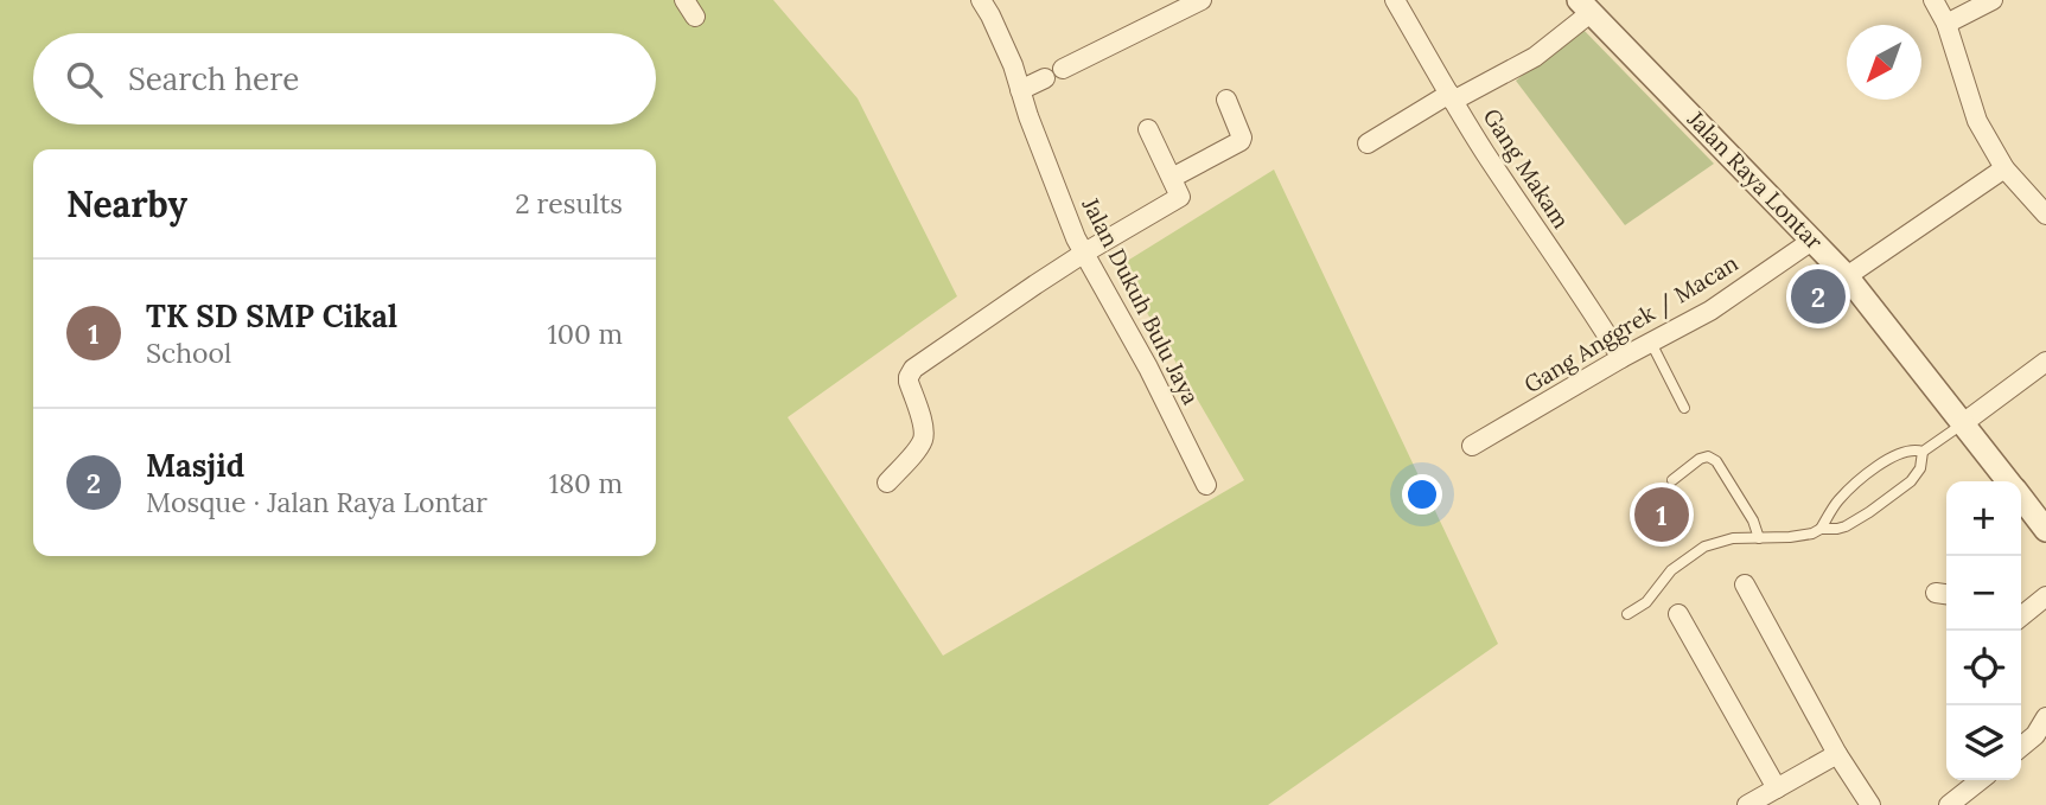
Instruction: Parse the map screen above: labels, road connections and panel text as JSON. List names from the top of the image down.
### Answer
{
  "streets": {
    "street": [
      "Gang Makam",
      "Jalan Raya Lontar",
      "Jalan Dukuh Bulu Jaya",
      "Gang Anggrek / Macan"
    ]
  },
  "crossings": [
    ["Gang Makam", "Jalan Raya Lontar"],
    ["Gang Makam", "Gang Anggrek / Macan"],
    ["Jalan Raya Lontar", "Gang Anggrek / Macan"]
  ],
  "north": "bottom left",
  "page": {
    "search": "Search here",
    "heading": ["Nearby", "2 results"],
    "list": [
      {
        "mark": "1",
        "name": "TK SD SMP Cikal",
        "note": "School",
        "value": "100 m"
      },
      {
        "mark": "2",
        "name": "Masjid",
        "note": "Mosque · Jalan Raya Lontar",
        "value": "180 m"
      }
    ],
    "pins": ["2", "1"],
    "map_buttons": ["+", "−"]
  }
}
